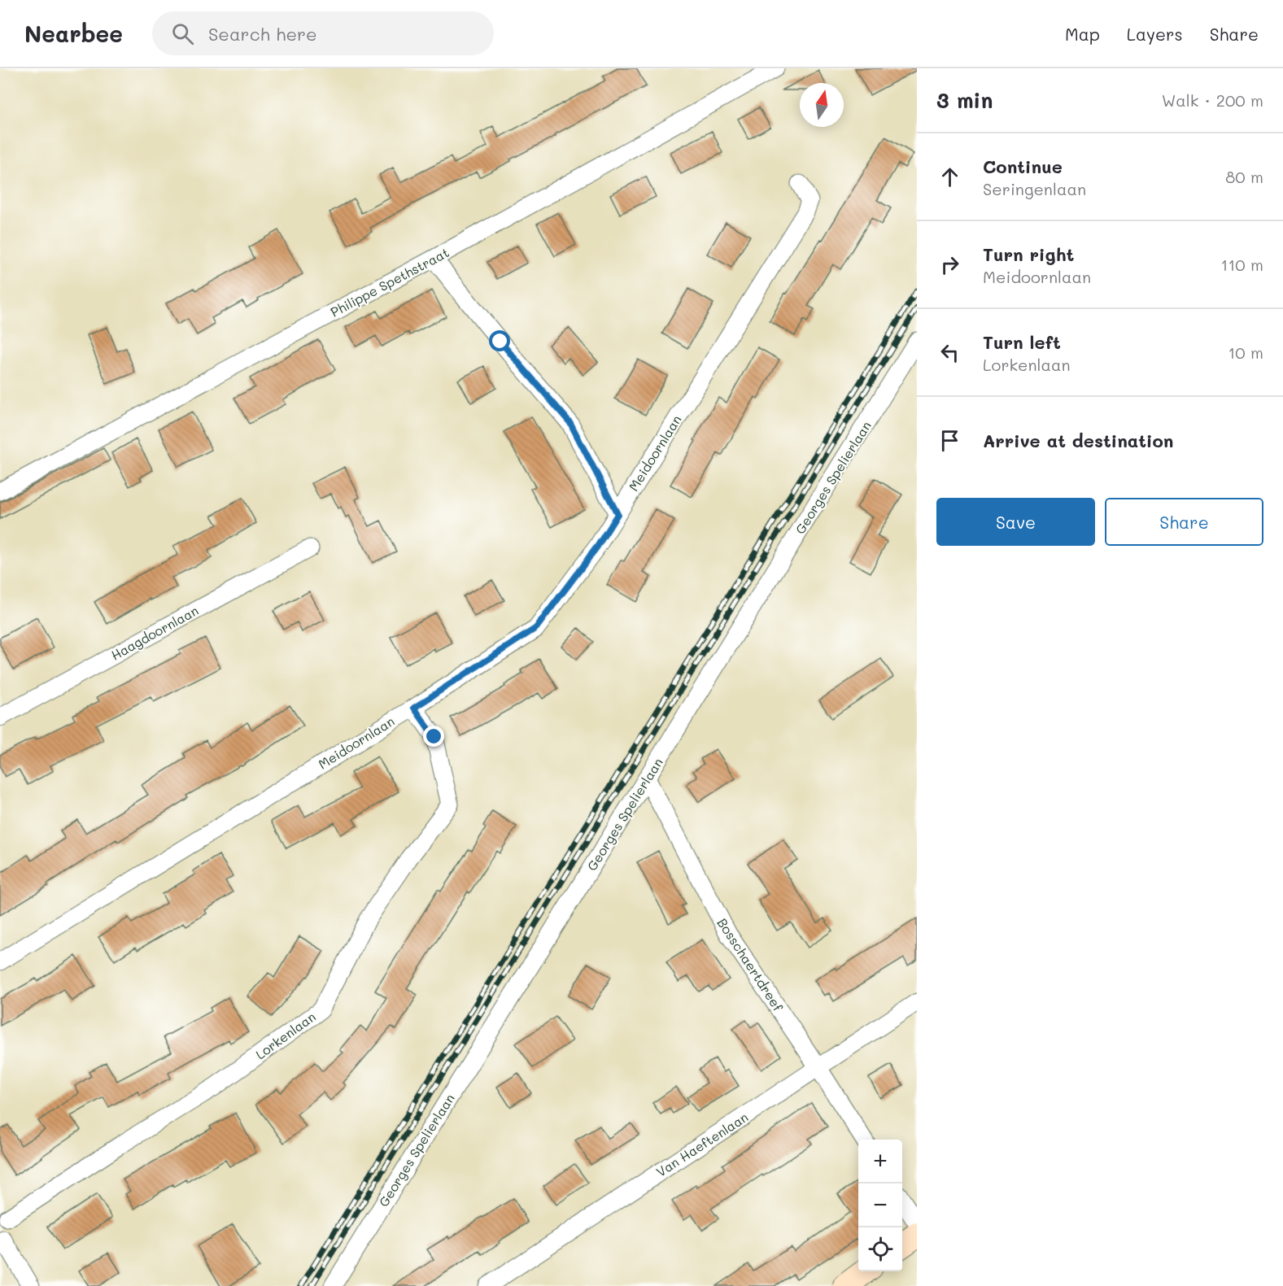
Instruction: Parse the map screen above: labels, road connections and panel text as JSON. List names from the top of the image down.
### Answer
{
  "streets": {
    "street": [
      "Philippe Spethstraat",
      "Meidoornlaan",
      "Georges Spelierlaan",
      "Haagdoornlaan",
      "Bosschaertdreef",
      "Lorkenlaan",
      "Van Haeftenlaan"
    ]
  },
  "crossings": [
    ["Meidoornlaan", "Lorkenlaan"],
    ["Georges Spelierlaan", "Bosschaertdreef"],
    ["Bosschaertdreef", "Van Haeftenlaan"]
  ],
  "north": "top",
  "page": {
    "header": "Nearbee",
    "search": "Search here",
    "nav": ["Map", "Layers", "Share"],
    "heading": ["3 min", "Walk · 200 m"],
    "list": [
      ["Continue", "Seringenlaan", "80 m"],
      ["Turn right", "Meidoornlaan", "110 m"],
      ["Turn left", "Lorkenlaan", "10 m"],
      "Arrive at destination"
    ],
    "buttons": ["Save", "Share"],
    "map_buttons": ["+", "−"]
  }
}
